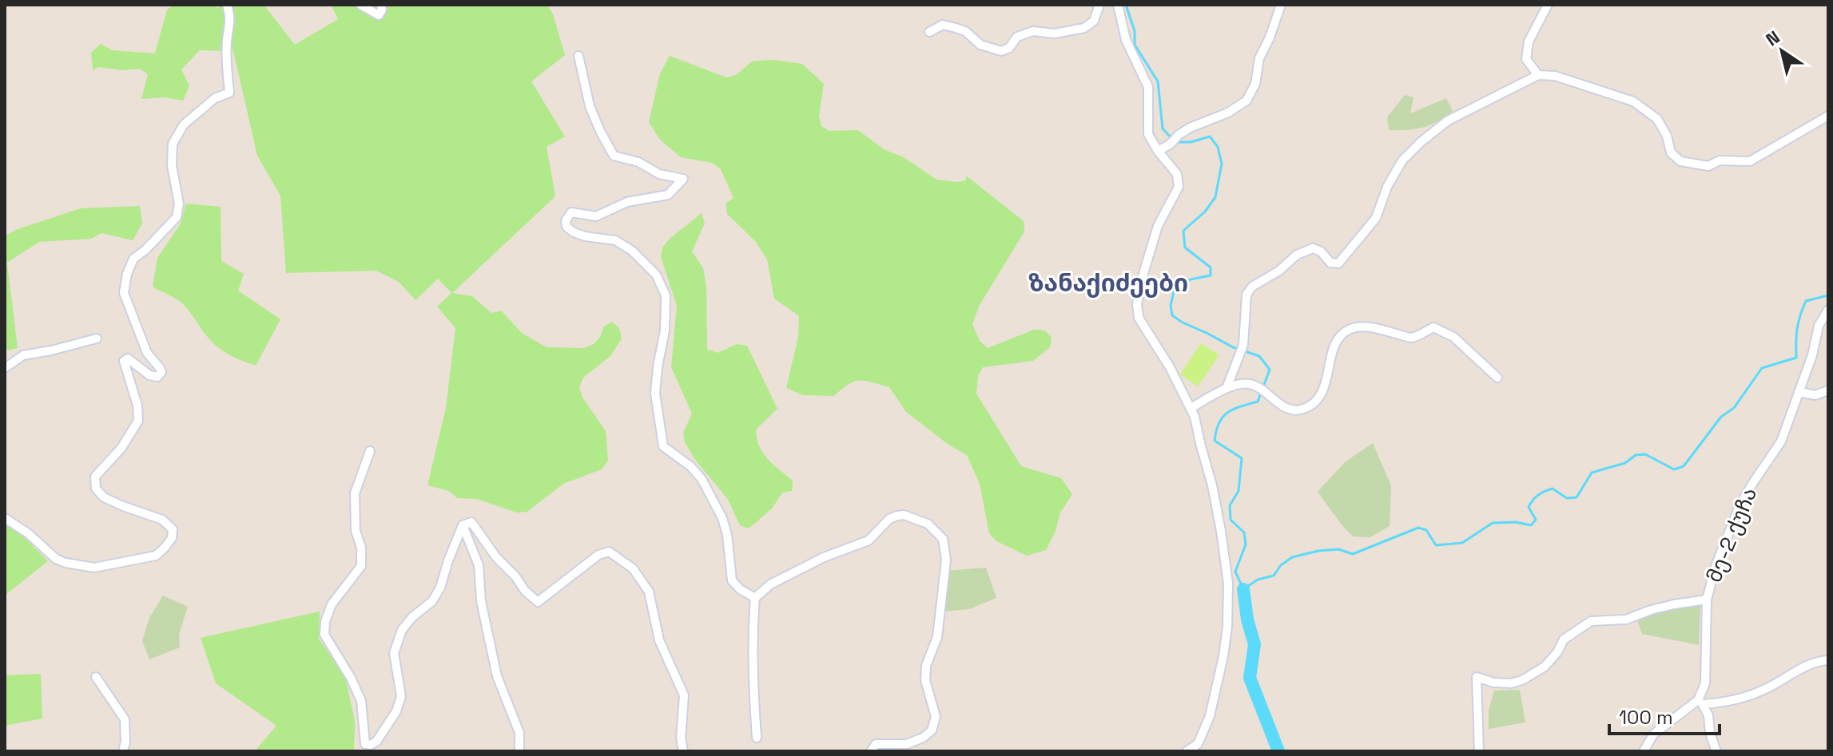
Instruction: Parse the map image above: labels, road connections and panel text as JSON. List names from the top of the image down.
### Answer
{
  "streets": {
    "street": ["მე-2 ქუჩა"]
  },
  "districts": ["ზანაქიძეები"],
  "scale_bar": "100 m",
  "north": "top left"
}
